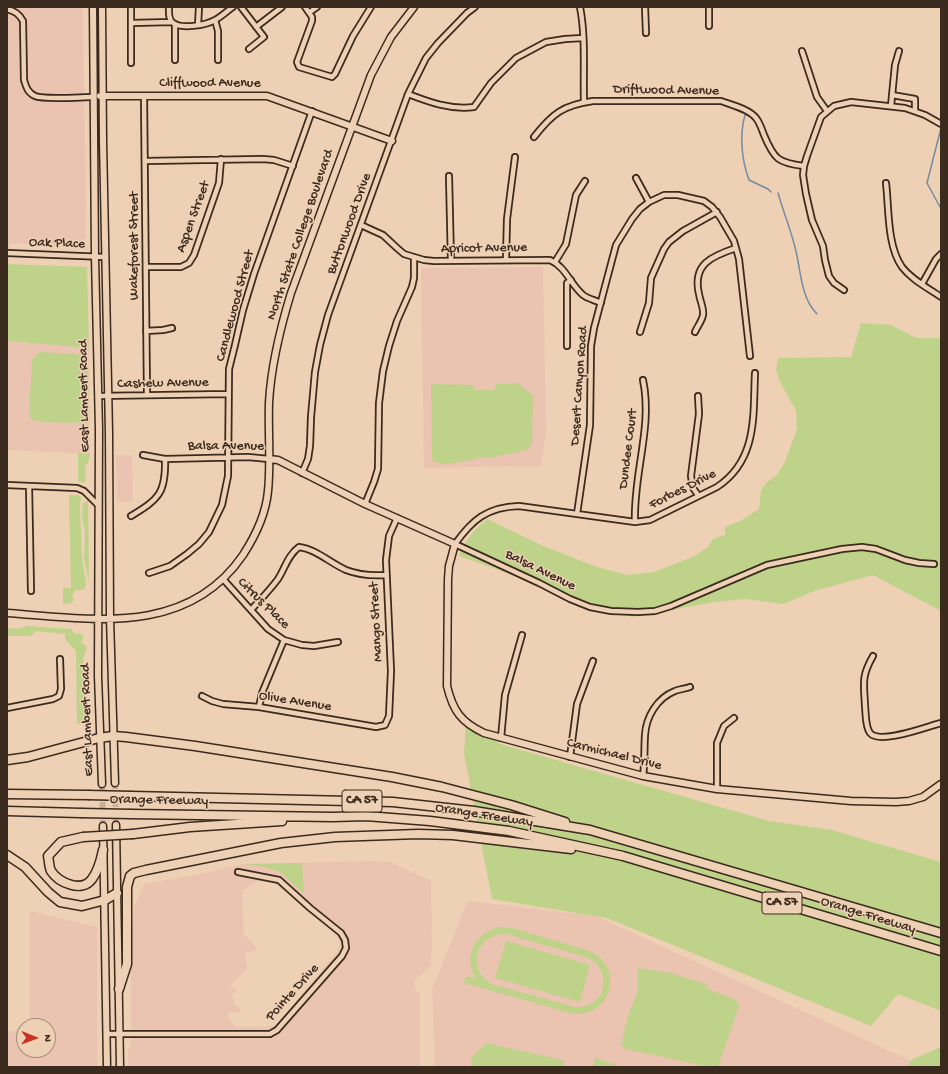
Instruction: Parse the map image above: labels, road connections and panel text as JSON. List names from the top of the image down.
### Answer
{
  "streets": {
    "highway": ["Orange Freeway", "CA 57"],
    "main road": [
      "Cliffwood Avenue",
      "North State College Boulevard",
      "East Lambert Road",
      "Balsa Avenue",
      "Carmichael Drive"
    ],
    "street": [
      "Driftwood Avenue",
      "Aspen Street",
      "Buttonwood Drive",
      "Oak Place",
      "Wakeforest Street",
      "Apricot Avenue",
      "Candlewood Street",
      "Cashew Avenue",
      "Desert Canyon Road",
      "Dundee Court",
      "Forbes Drive",
      "Citrus Place",
      "Mango Street",
      "Olive Avenue",
      "Pointe Drive"
    ]
  },
  "crossings": [
    ["Cliffwood Avenue", "Buttonwood Drive"],
    ["Cliffwood Avenue", "North State College Boulevard"],
    ["Cliffwood Avenue", "Wakeforest Street"],
    ["Cliffwood Avenue", "Candlewood Street"],
    ["Cliffwood Avenue", "East Lambert Road"],
    ["Aspen Street", "Wakeforest Street"],
    ["Buttonwood Drive", "Apricot Avenue"],
    ["Buttonwood Drive", "Balsa Avenue"],
    ["North State College Boulevard", "East Lambert Road"],
    ["North State College Boulevard", "Balsa Avenue"],
    ["North State College Boulevard", "Citrus Place"],
    ["Oak Place", "East Lambert Road"],
    ["Wakeforest Street", "Cashew Avenue"],
    ["Candlewood Street", "Cashew Avenue"],
    ["Candlewood Street", "Balsa Avenue"],
    ["Cashew Avenue", "East Lambert Road"],
    ["Desert Canyon Road", "Forbes Drive"],
    ["Balsa Avenue", "Forbes Drive"],
    ["Balsa Avenue", "Mango Street"],
    ["Balsa Avenue", "Carmichael Drive"],
    ["Dundee Court", "Forbes Drive"],
    ["Forbes Drive", "Carmichael Drive"],
    ["Mango Street", "Olive Avenue"]
  ],
  "north": "right"
}
